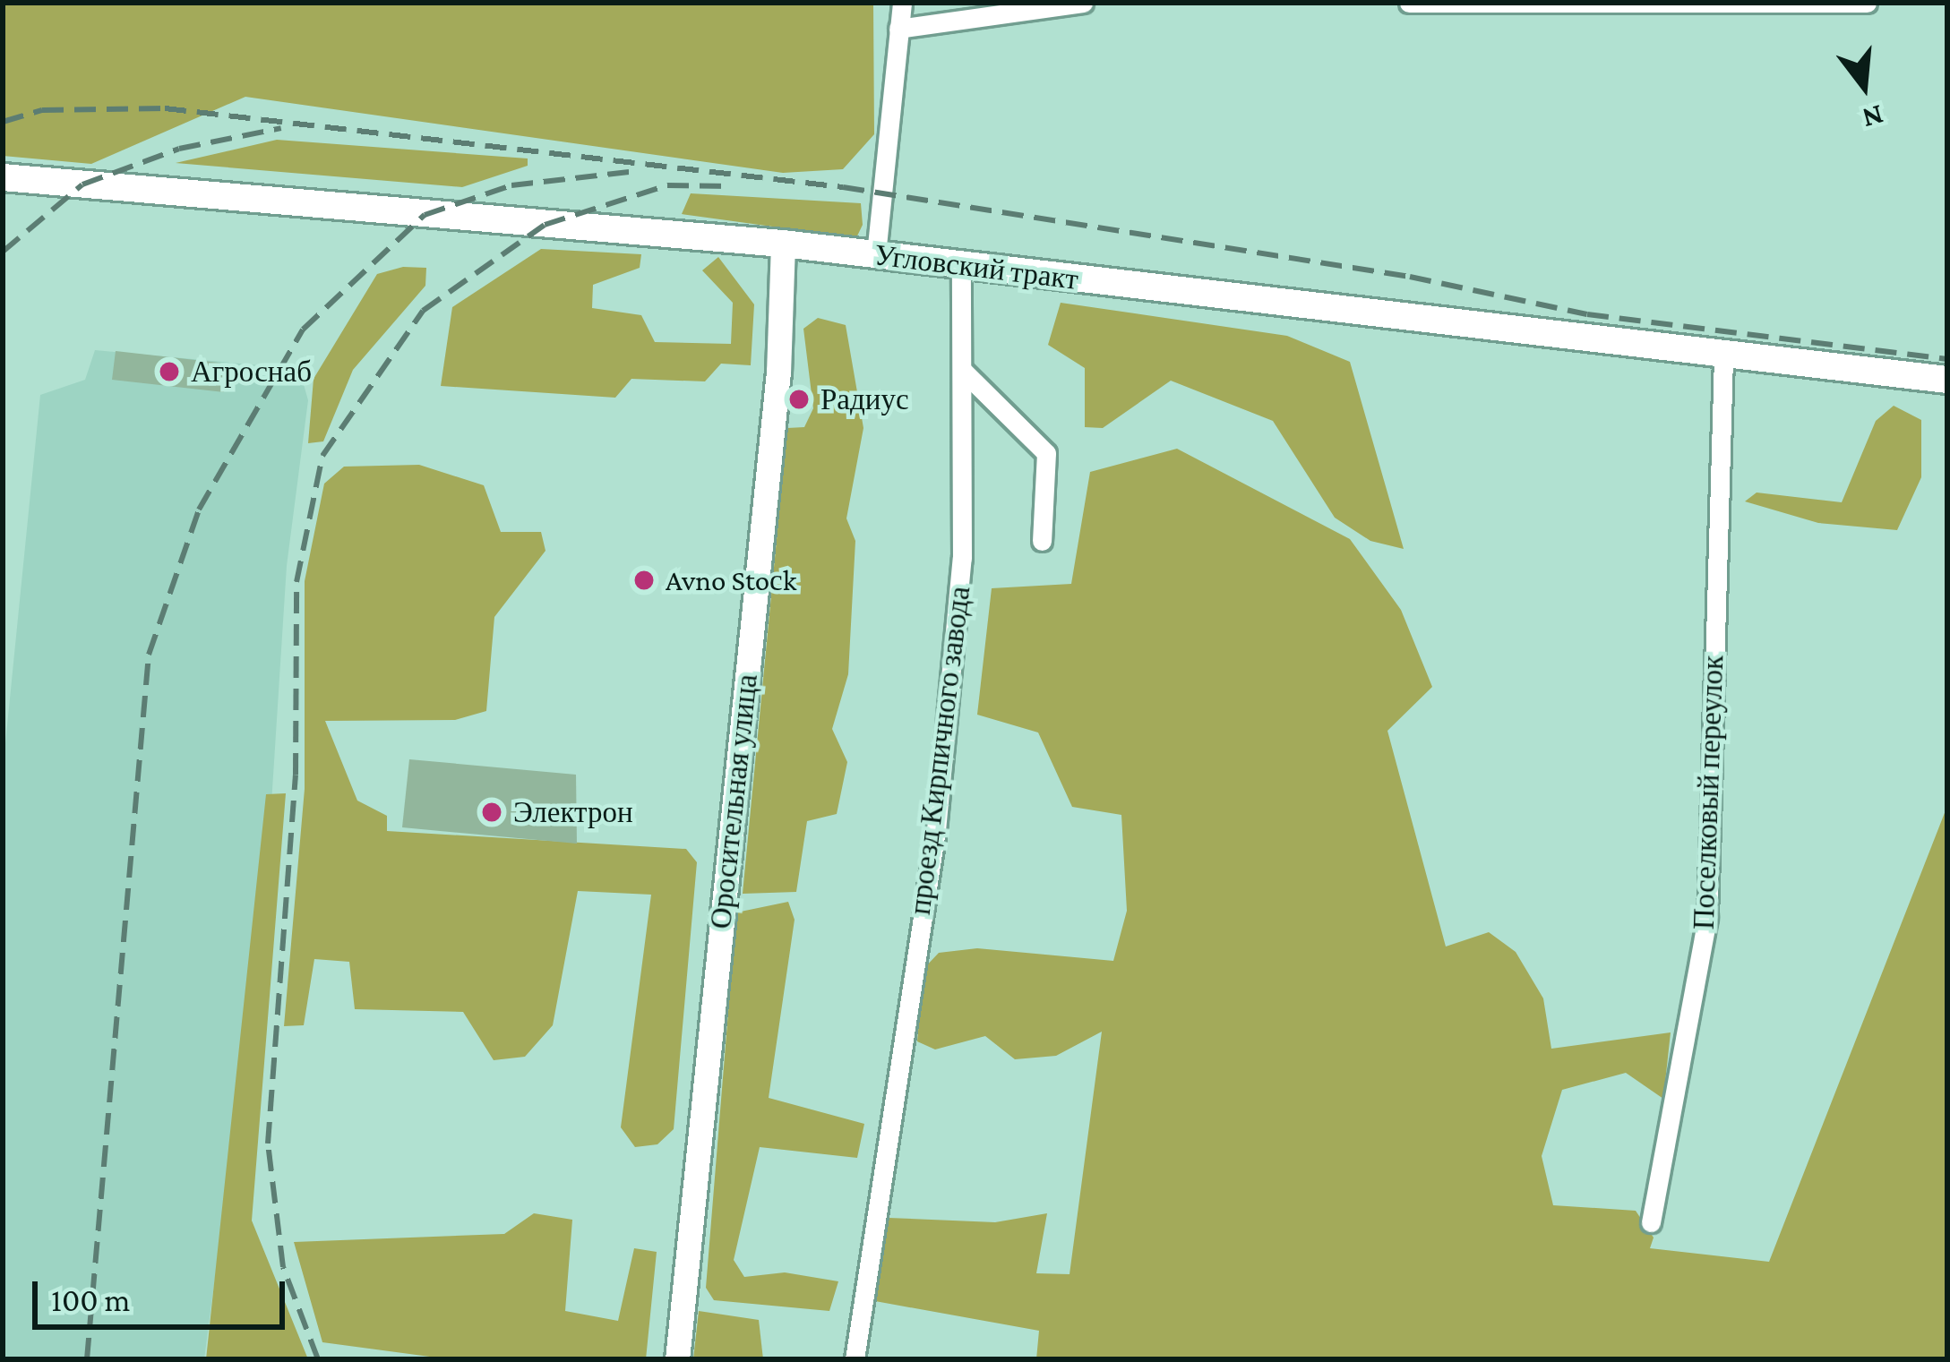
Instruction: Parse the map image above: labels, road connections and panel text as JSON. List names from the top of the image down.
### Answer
{
  "streets": {
    "highway": ["Угловский тракт"],
    "main road": ["Оросительная улица"],
    "street": ["проезд Кирпичного завода", "Поселковый переулок"]
  },
  "crossings": [
    ["Угловский тракт", "проезд Кирпичного завода"],
    ["Угловский тракт", "Поселковый переулок"],
    ["Угловский тракт", "Оросительная улица"]
  ],
  "places": [
    "Агроснаб",
    "Радиус",
    "Avno Stoсk",
    "Электрон"
  ],
  "scale_bar": "100 m",
  "north": "bottom"
}
